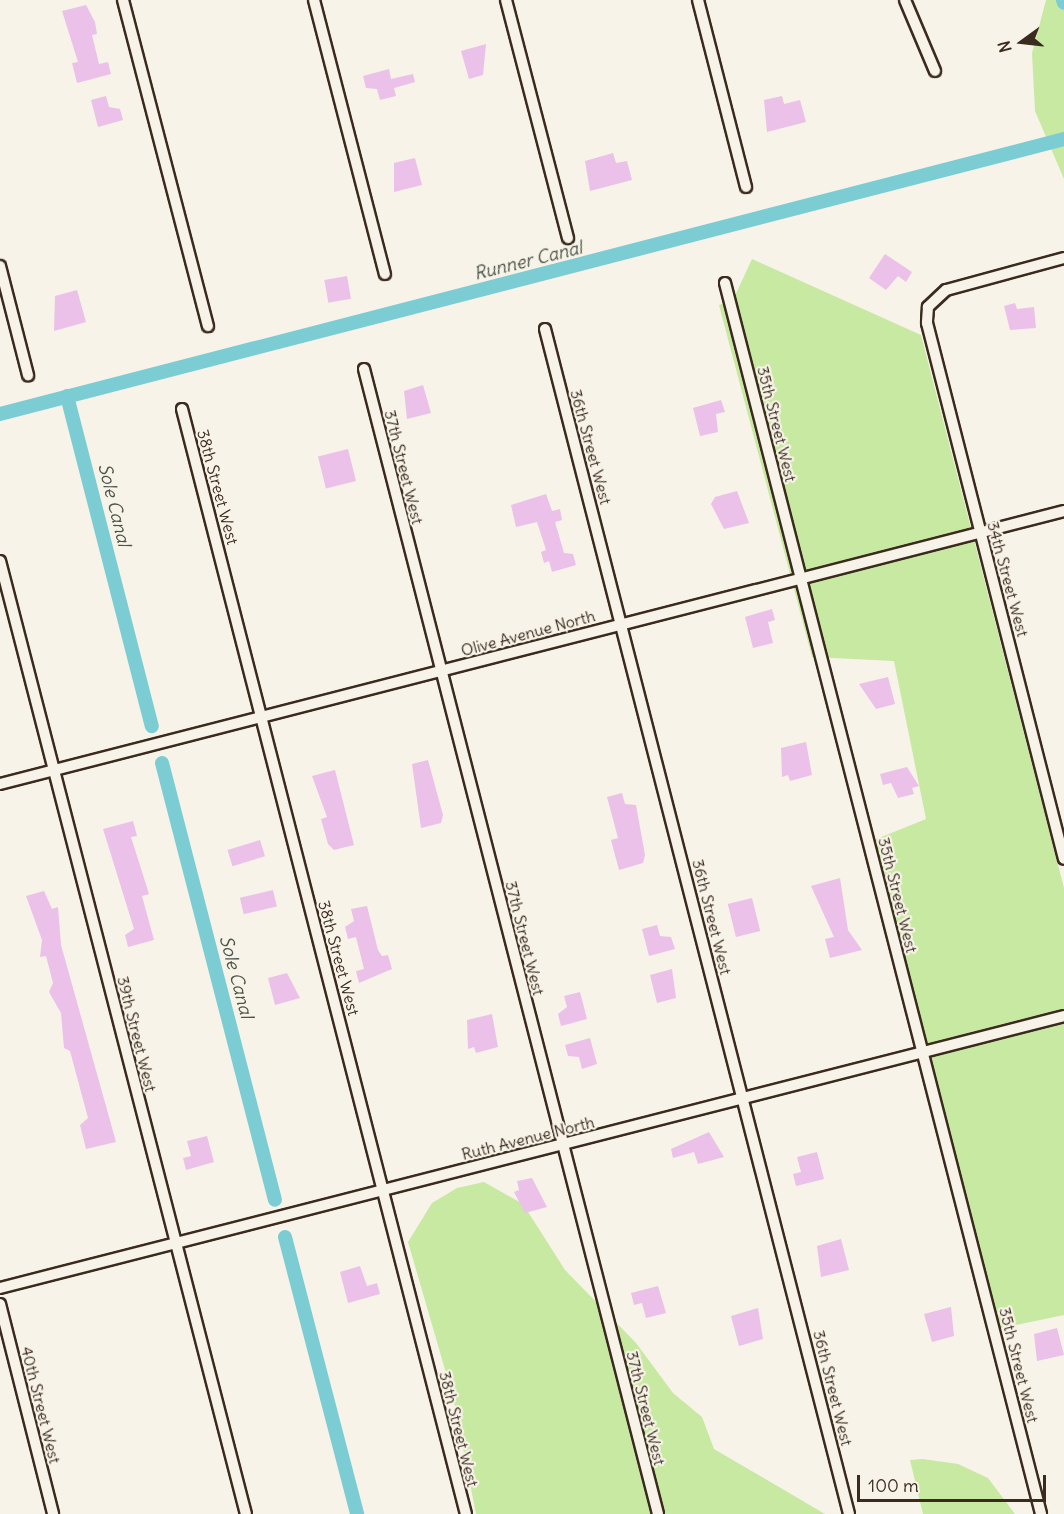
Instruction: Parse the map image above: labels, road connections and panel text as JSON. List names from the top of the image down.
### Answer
{
  "streets": {
    "street": [
      "35th Street West",
      "36th Street West",
      "37th Street West",
      "38th Street West",
      "34th Street West",
      "Olive Avenue North",
      "39th Street West",
      "Ruth Avenue North",
      "40th Street West"
    ]
  },
  "crossings": [
    ["35th Street West", "Olive Avenue North"],
    ["35th Street West", "Ruth Avenue North"],
    ["36th Street West", "Olive Avenue North"],
    ["36th Street West", "Ruth Avenue North"],
    ["37th Street West", "Olive Avenue North"],
    ["37th Street West", "Ruth Avenue North"],
    ["38th Street West", "Olive Avenue North"],
    ["38th Street West", "Ruth Avenue North"],
    ["34th Street West", "Olive Avenue North"],
    ["Olive Avenue North", "39th Street West"],
    ["39th Street West", "Ruth Avenue North"]
  ],
  "water": ["Runner Canal", "Sole Canal"],
  "scale_bar": "100 m",
  "north": "left"
}
